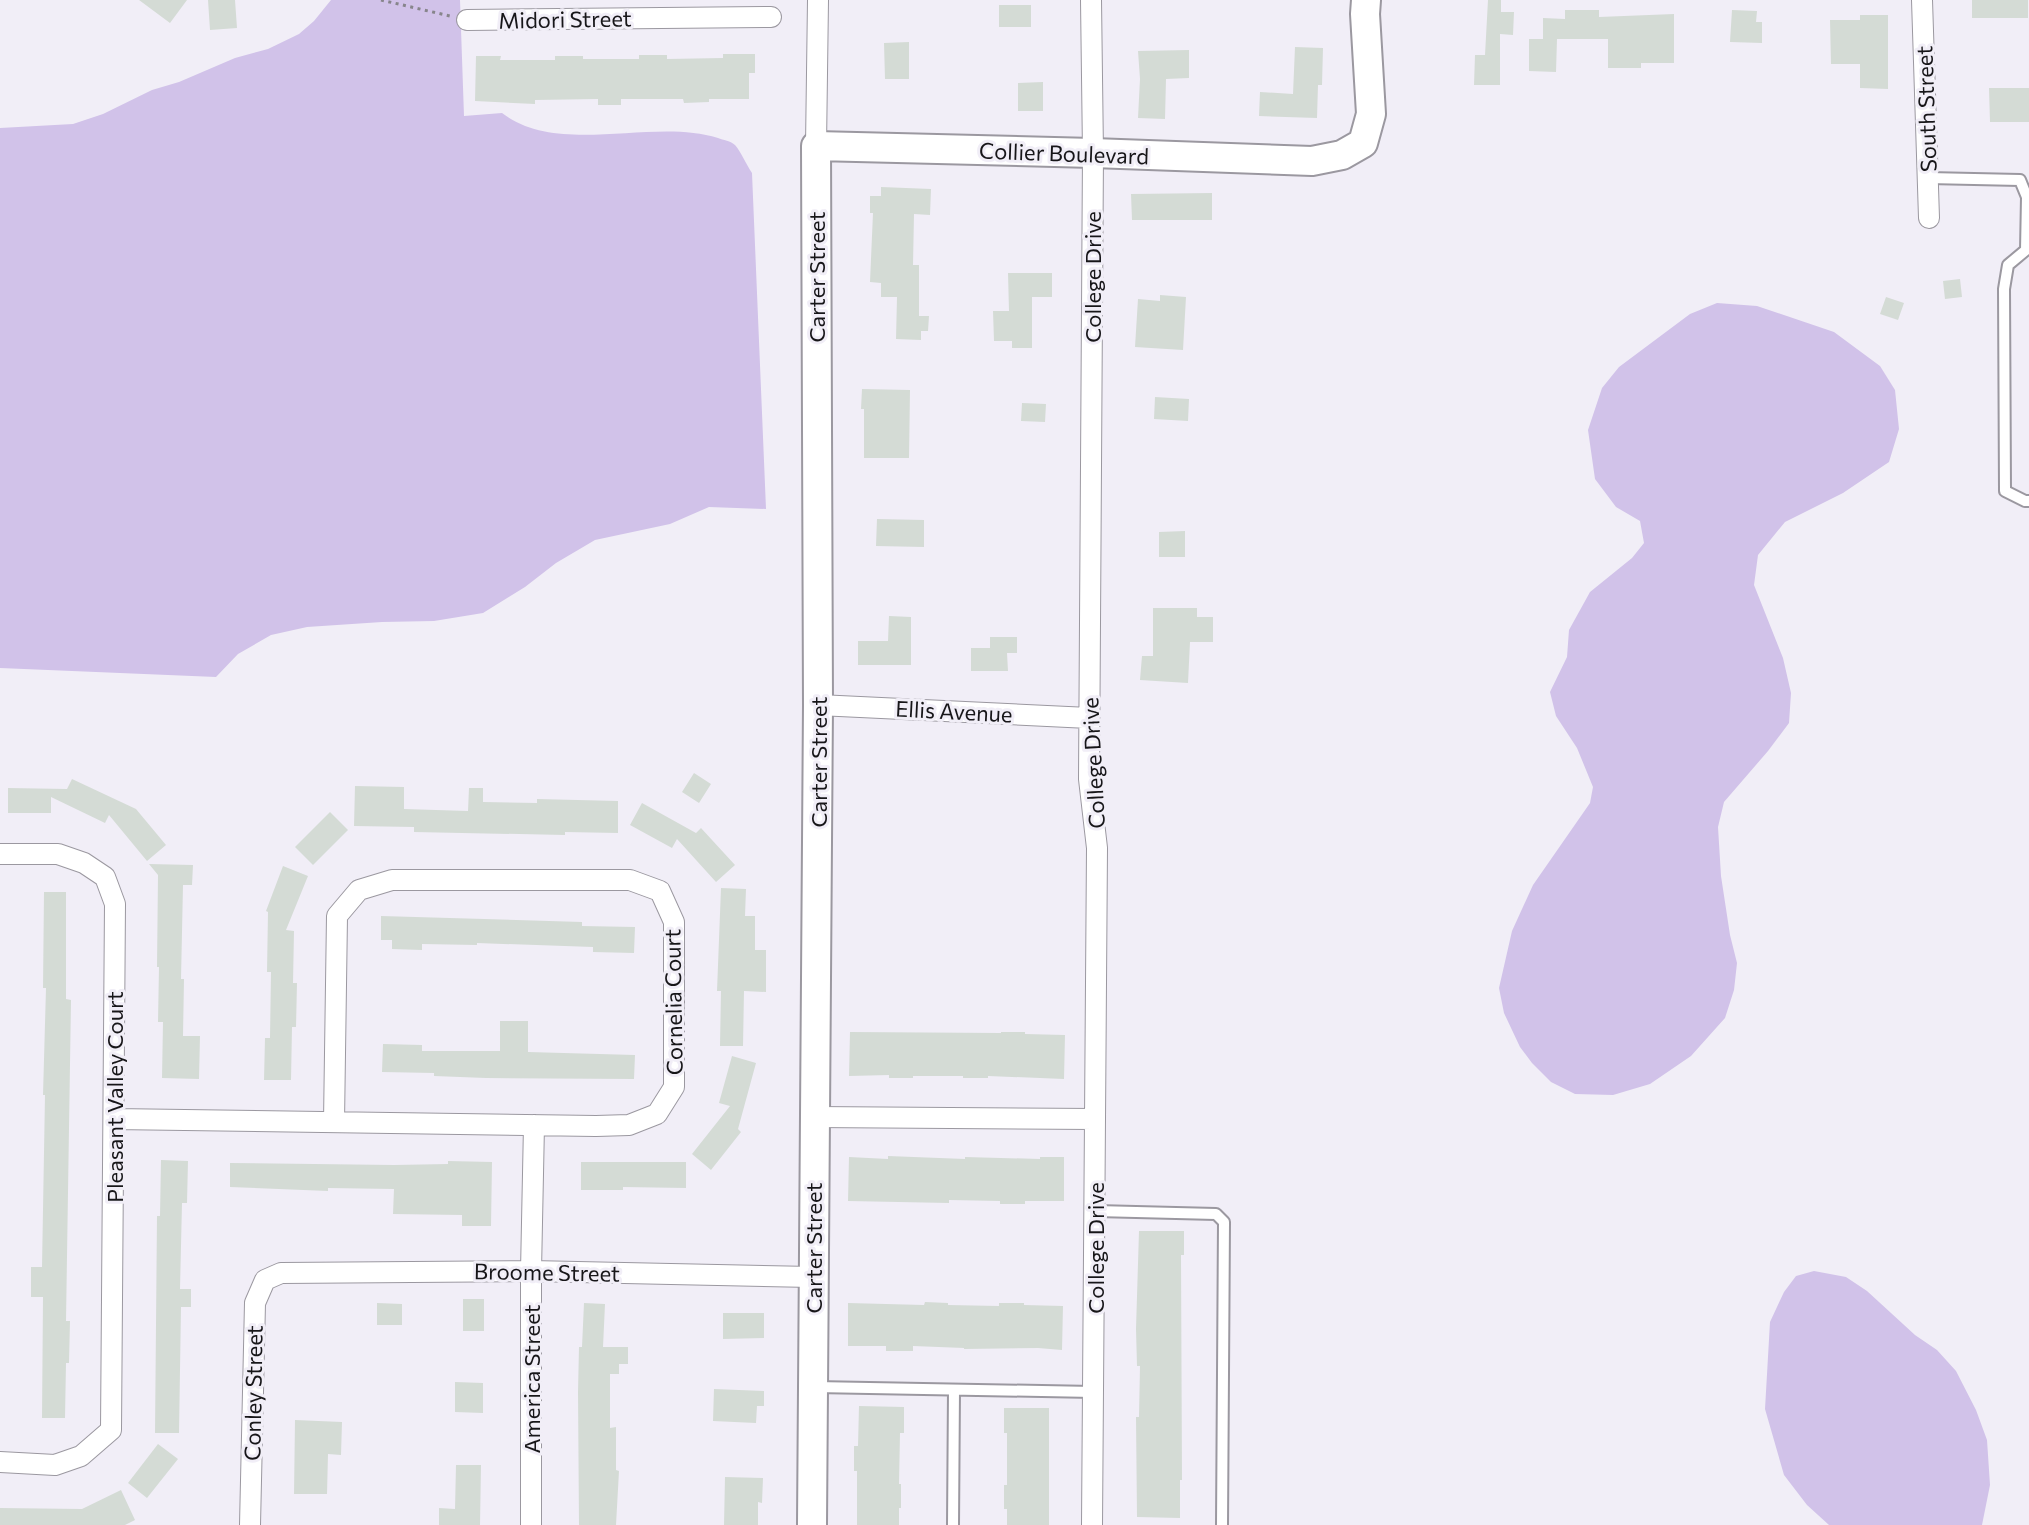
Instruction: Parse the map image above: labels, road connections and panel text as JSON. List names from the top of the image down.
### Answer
{
  "streets": {
    "street": [
      "Midori Street",
      "South Street",
      "Collier Boulevard",
      "Carter Street",
      "College Drive",
      "Ellis Avenue",
      "Cornelia Court",
      "Pleasant Valley Court",
      "Broome Street",
      "America Street",
      "Conley Street"
    ]
  },
  "crossings": [
    ["Collier Boulevard", "Carter Street"],
    ["Collier Boulevard", "College Drive"],
    ["Carter Street", "Ellis Avenue"],
    ["Carter Street", "Broome Street"],
    ["College Drive", "Ellis Avenue"],
    ["Cornelia Court", "Pleasant Valley Court"],
    ["Cornelia Court", "America Street"],
    ["Broome Street", "America Street"],
    ["Broome Street", "Conley Street"]
  ]
}
